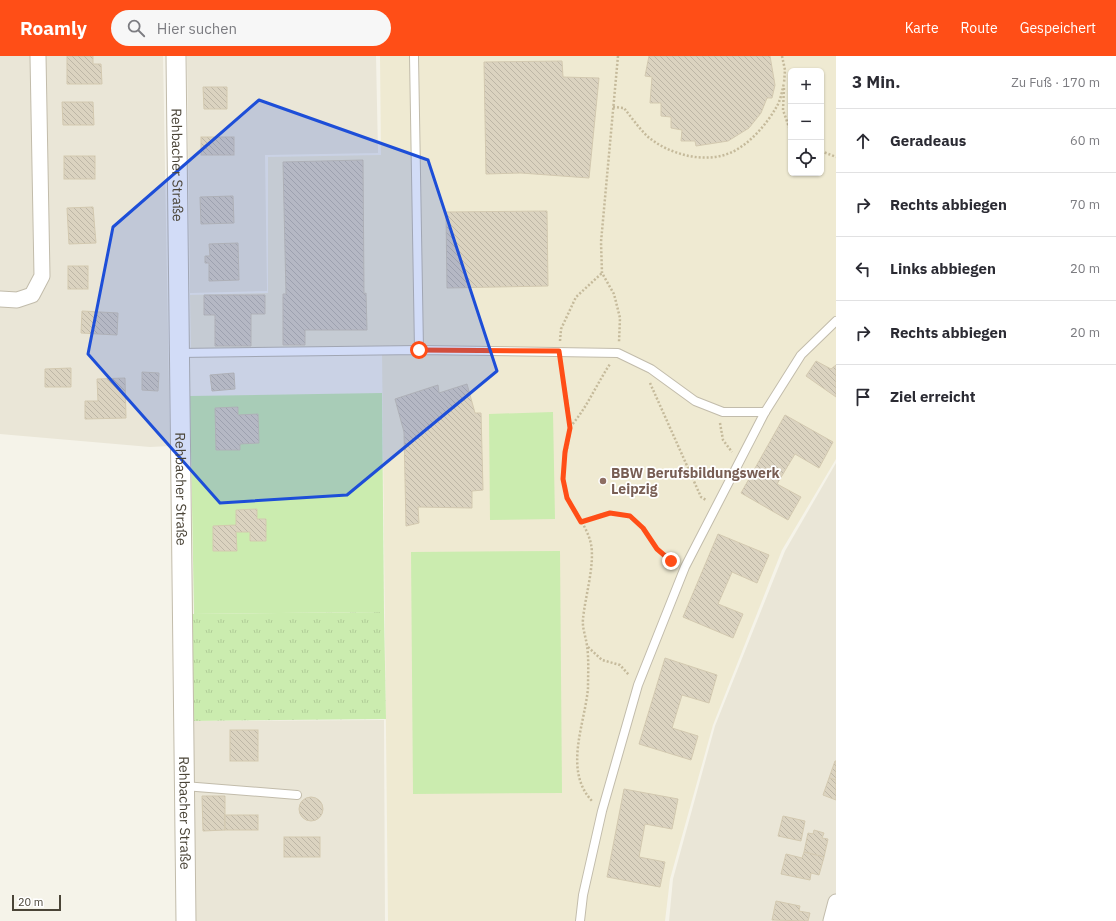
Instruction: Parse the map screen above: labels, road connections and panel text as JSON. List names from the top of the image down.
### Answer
{
  "streets": {
    "street": ["Rehbacher Straße"]
  },
  "places": ["BBW Berufsbildungswerk Leipzig"],
  "scale_bar": "20 m",
  "page": {
    "header": "Roamly",
    "search": "Hier suchen",
    "nav": ["Karte", "Route", "Gespeichert"],
    "heading": ["3 Min.", "Zu Fuß · 170 m"],
    "map_buttons": ["+", "−"],
    "list": [
      ["Geradeaus", "60 m"],
      ["Rechts abbiegen", "70 m"],
      ["Links abbiegen", "20 m"],
      ["Rechts abbiegen", "20 m"],
      "Ziel erreicht"
    ],
    "scale": "20 m"
  }
}
